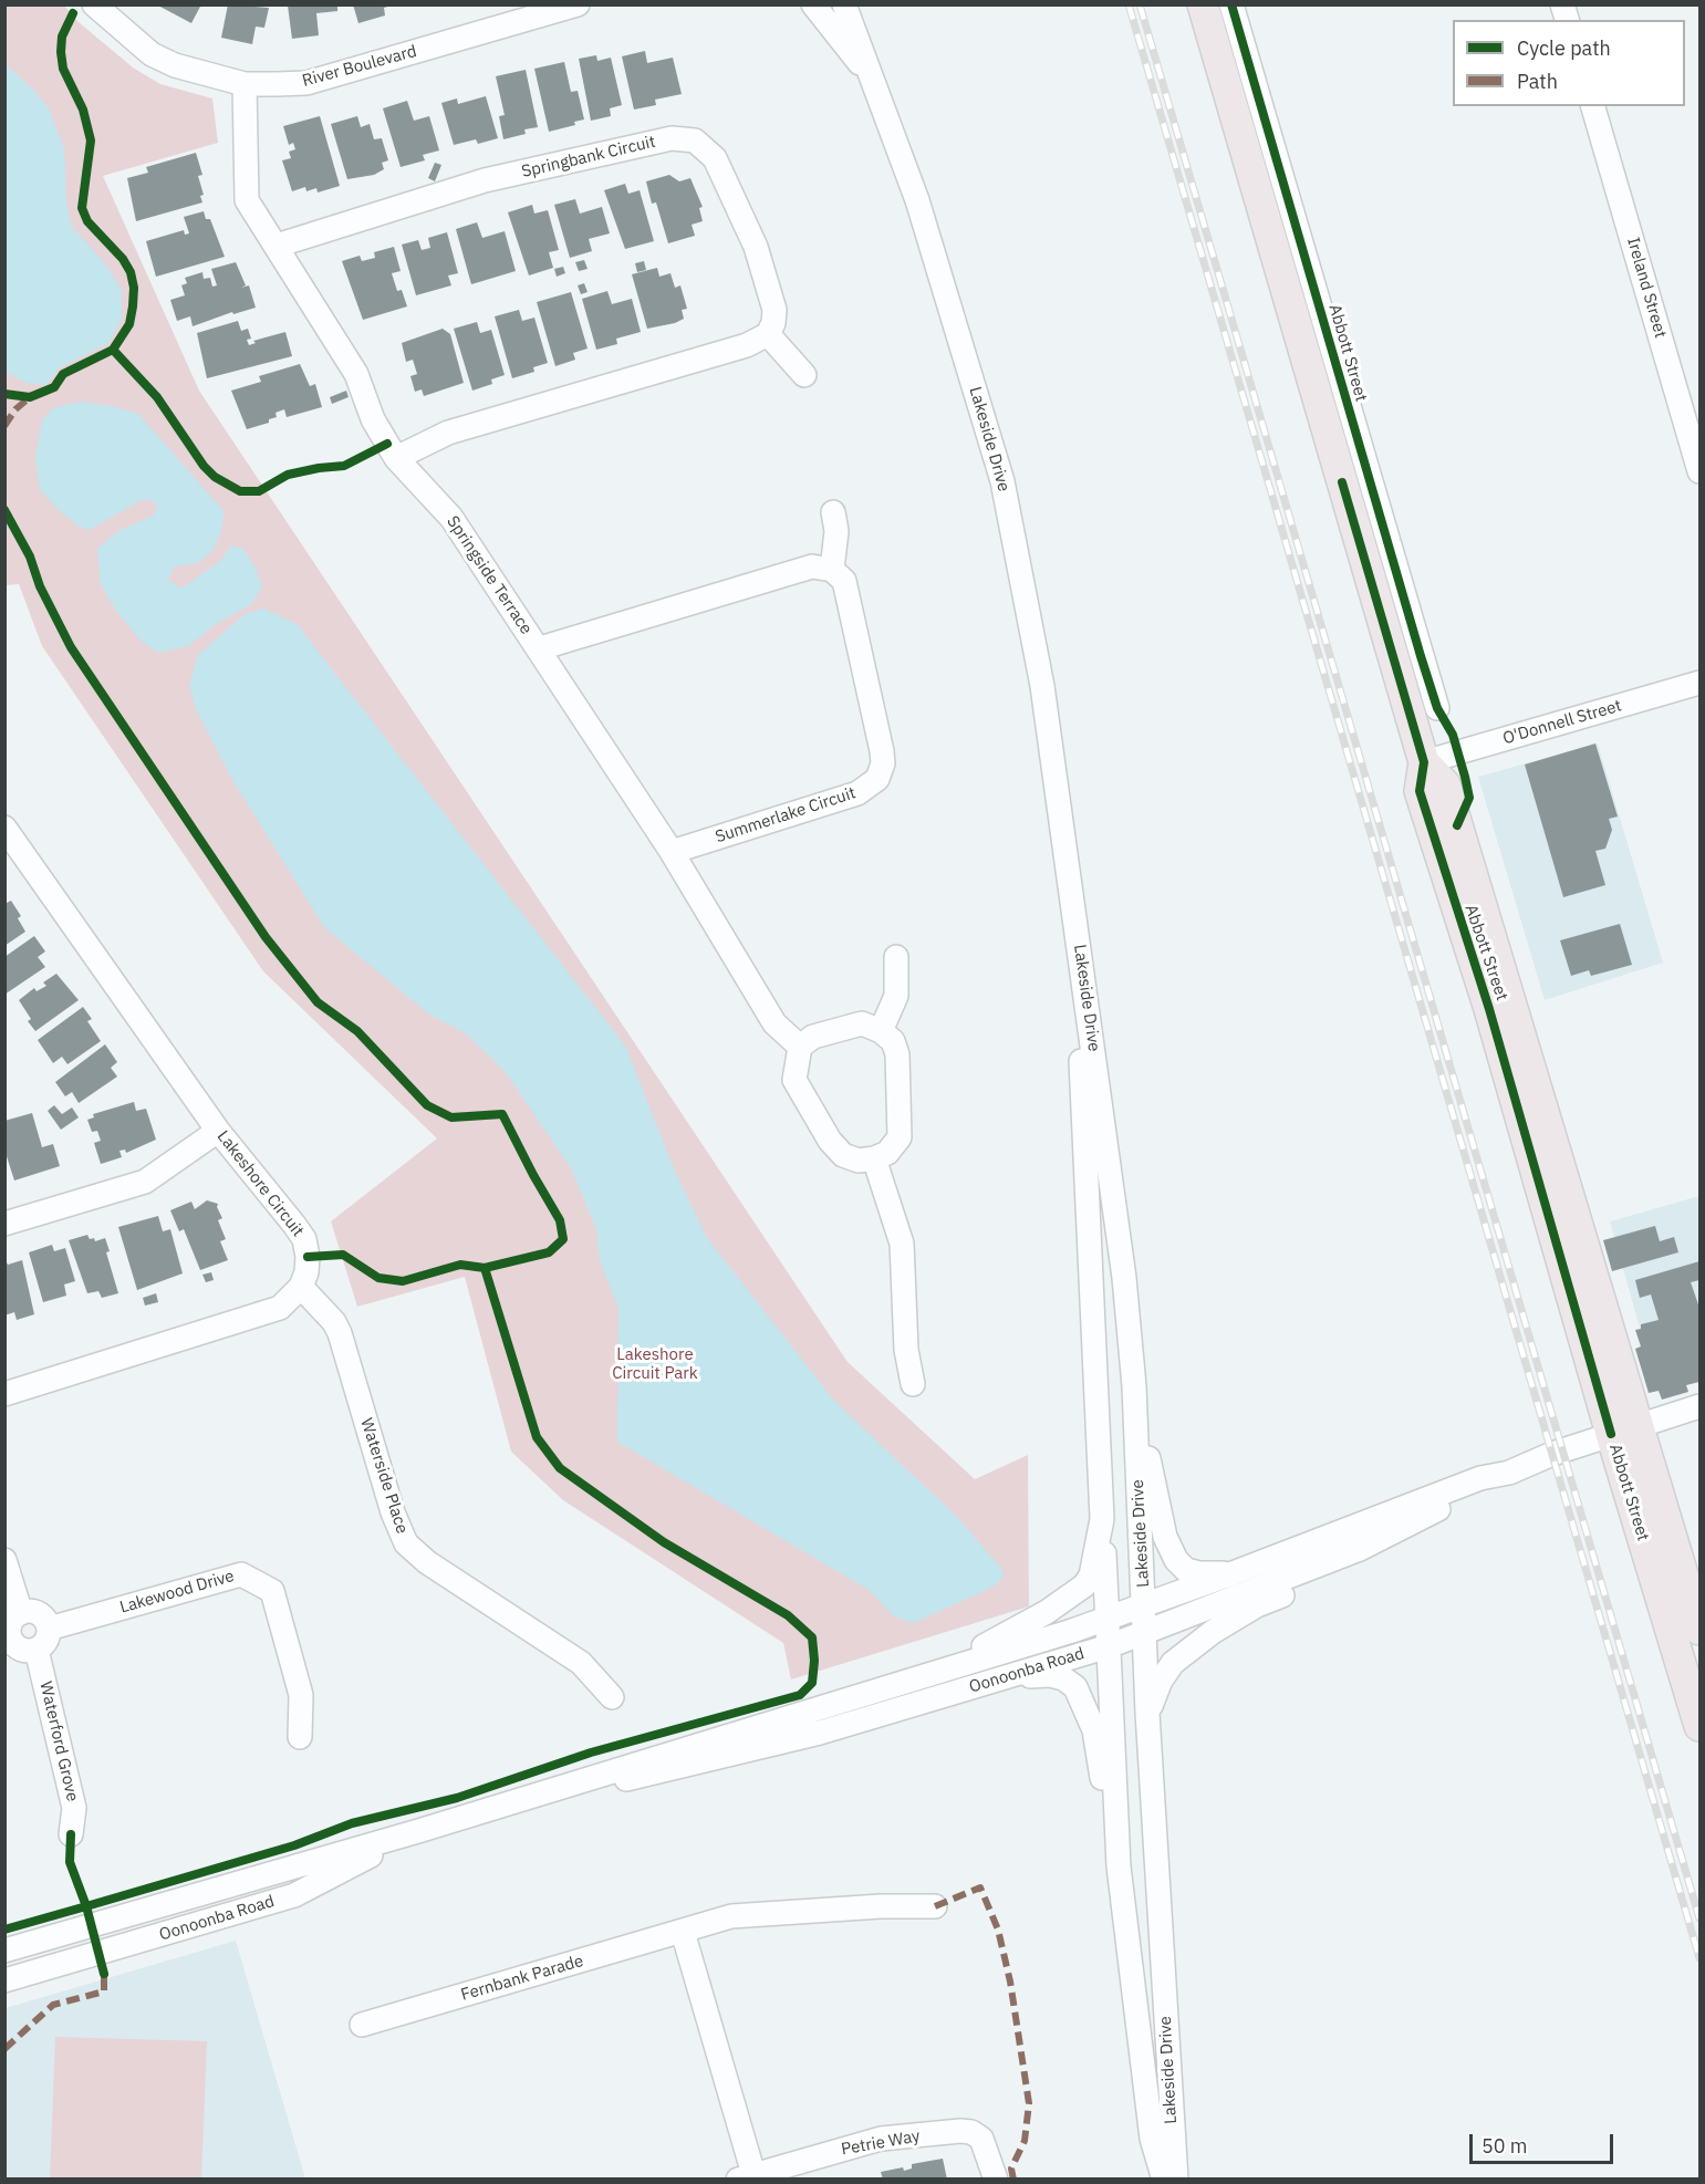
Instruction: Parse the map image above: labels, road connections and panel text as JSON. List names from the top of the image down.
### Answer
{
  "streets": {
    "main road": ["Abbott Street"],
    "street": [
      "River Boulevard",
      "Springbank Circuit",
      "Ireland Street",
      "Lakeside Drive",
      "Springside Terrace",
      "O'Donnell Street",
      "Summerlake Circuit",
      "Lakeshore Circuit",
      "Waterside Place",
      "Lakewood Drive",
      "Oonoonba Road",
      "Waterford Grove",
      "Fernbank Parade",
      "Petrie Way"
    ]
  },
  "crossings": [
    ["River Boulevard", "Springside Terrace"],
    ["Springbank Circuit", "Springside Terrace"],
    ["Abbott Street", "O'Donnell Street"],
    ["Abbott Street", "Oonoonba Road"],
    ["Lakeside Drive", "Oonoonba Road"],
    ["Springside Terrace", "Summerlake Circuit"],
    ["Lakeshore Circuit", "Waterside Place"],
    ["Lakewood Drive", "Waterford Grove"]
  ],
  "parks": ["Lakeshore Circuit Park"],
  "legend": ["Cycle path", "Path"],
  "scale_bar": "50 m"
}
